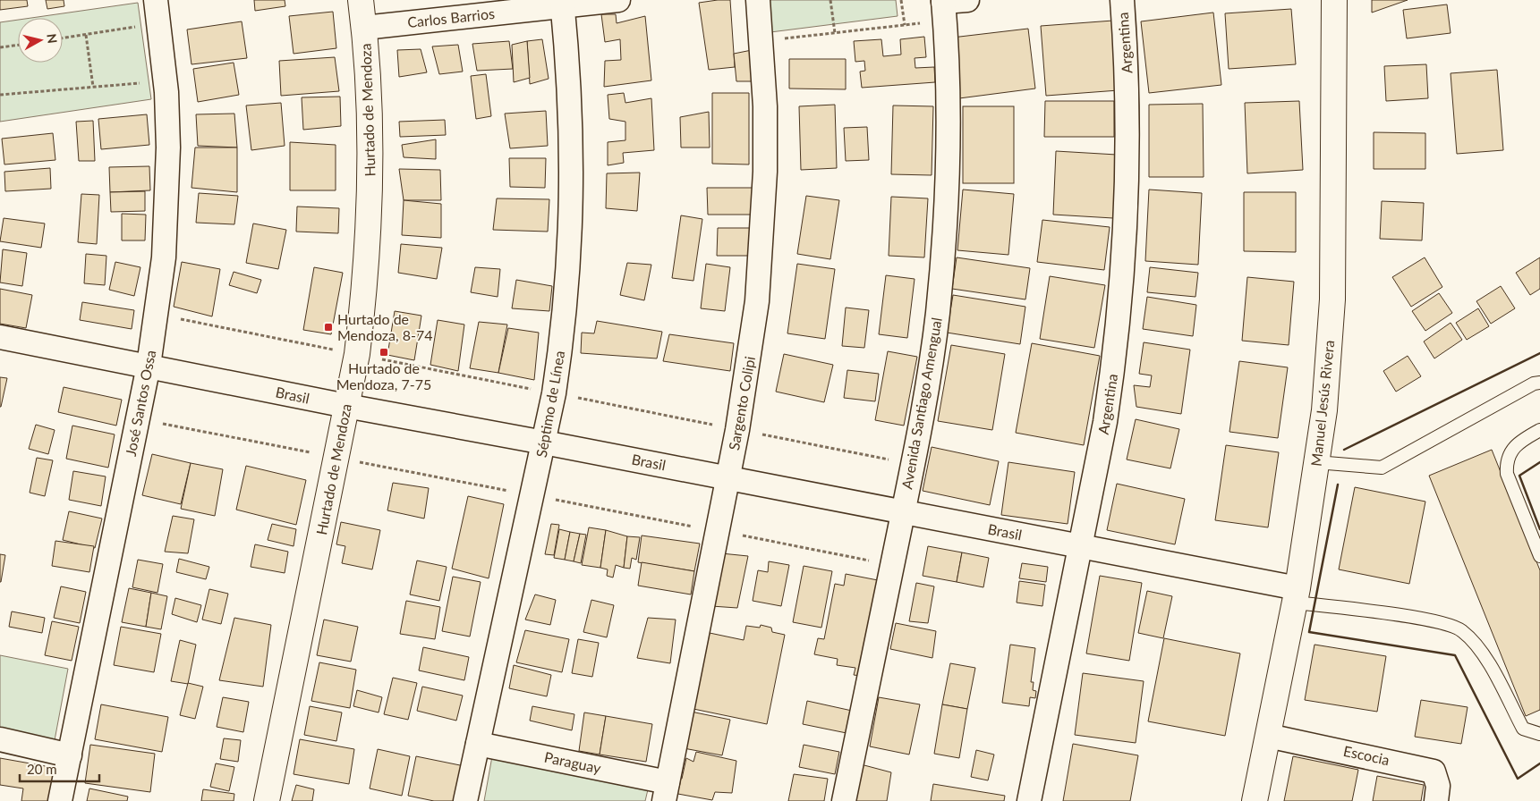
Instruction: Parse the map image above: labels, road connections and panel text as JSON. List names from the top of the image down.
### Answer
{
  "streets": {
    "main road": ["Hurtado de Mendoza", "Manuel Jesús Rivera"],
    "street": [
      "Carlos Barrios",
      "Argentina",
      "Brasil",
      "José Santos Ossa",
      "Sargento Colipi",
      "Avenida Santiago Amengual",
      "Séptimo de Línea",
      "Escocia",
      "Paraguay"
    ]
  },
  "crossings": [
    ["Carlos Barrios", "Hurtado de Mendoza"],
    ["Carlos Barrios", "Séptimo de Línea"],
    ["Argentina", "Brasil"],
    ["Hurtado de Mendoza", "Brasil"],
    ["Brasil", "José Santos Ossa"],
    ["Brasil", "Sargento Colipi"],
    ["Brasil", "Avenida Santiago Amengual"],
    ["Brasil", "Manuel Jesús Rivera"],
    ["Brasil", "Séptimo de Línea"],
    ["Sargento Colipi", "Paraguay"],
    ["Manuel Jesús Rivera", "Escocia"],
    ["Séptimo de Línea", "Paraguay"]
  ],
  "places": {
    "transit": ["Hurtado de Mendoza, 8-74", "Hurtado de Mendoza, 7-75"]
  },
  "scale_bar": "20 m",
  "north": "right"
}
